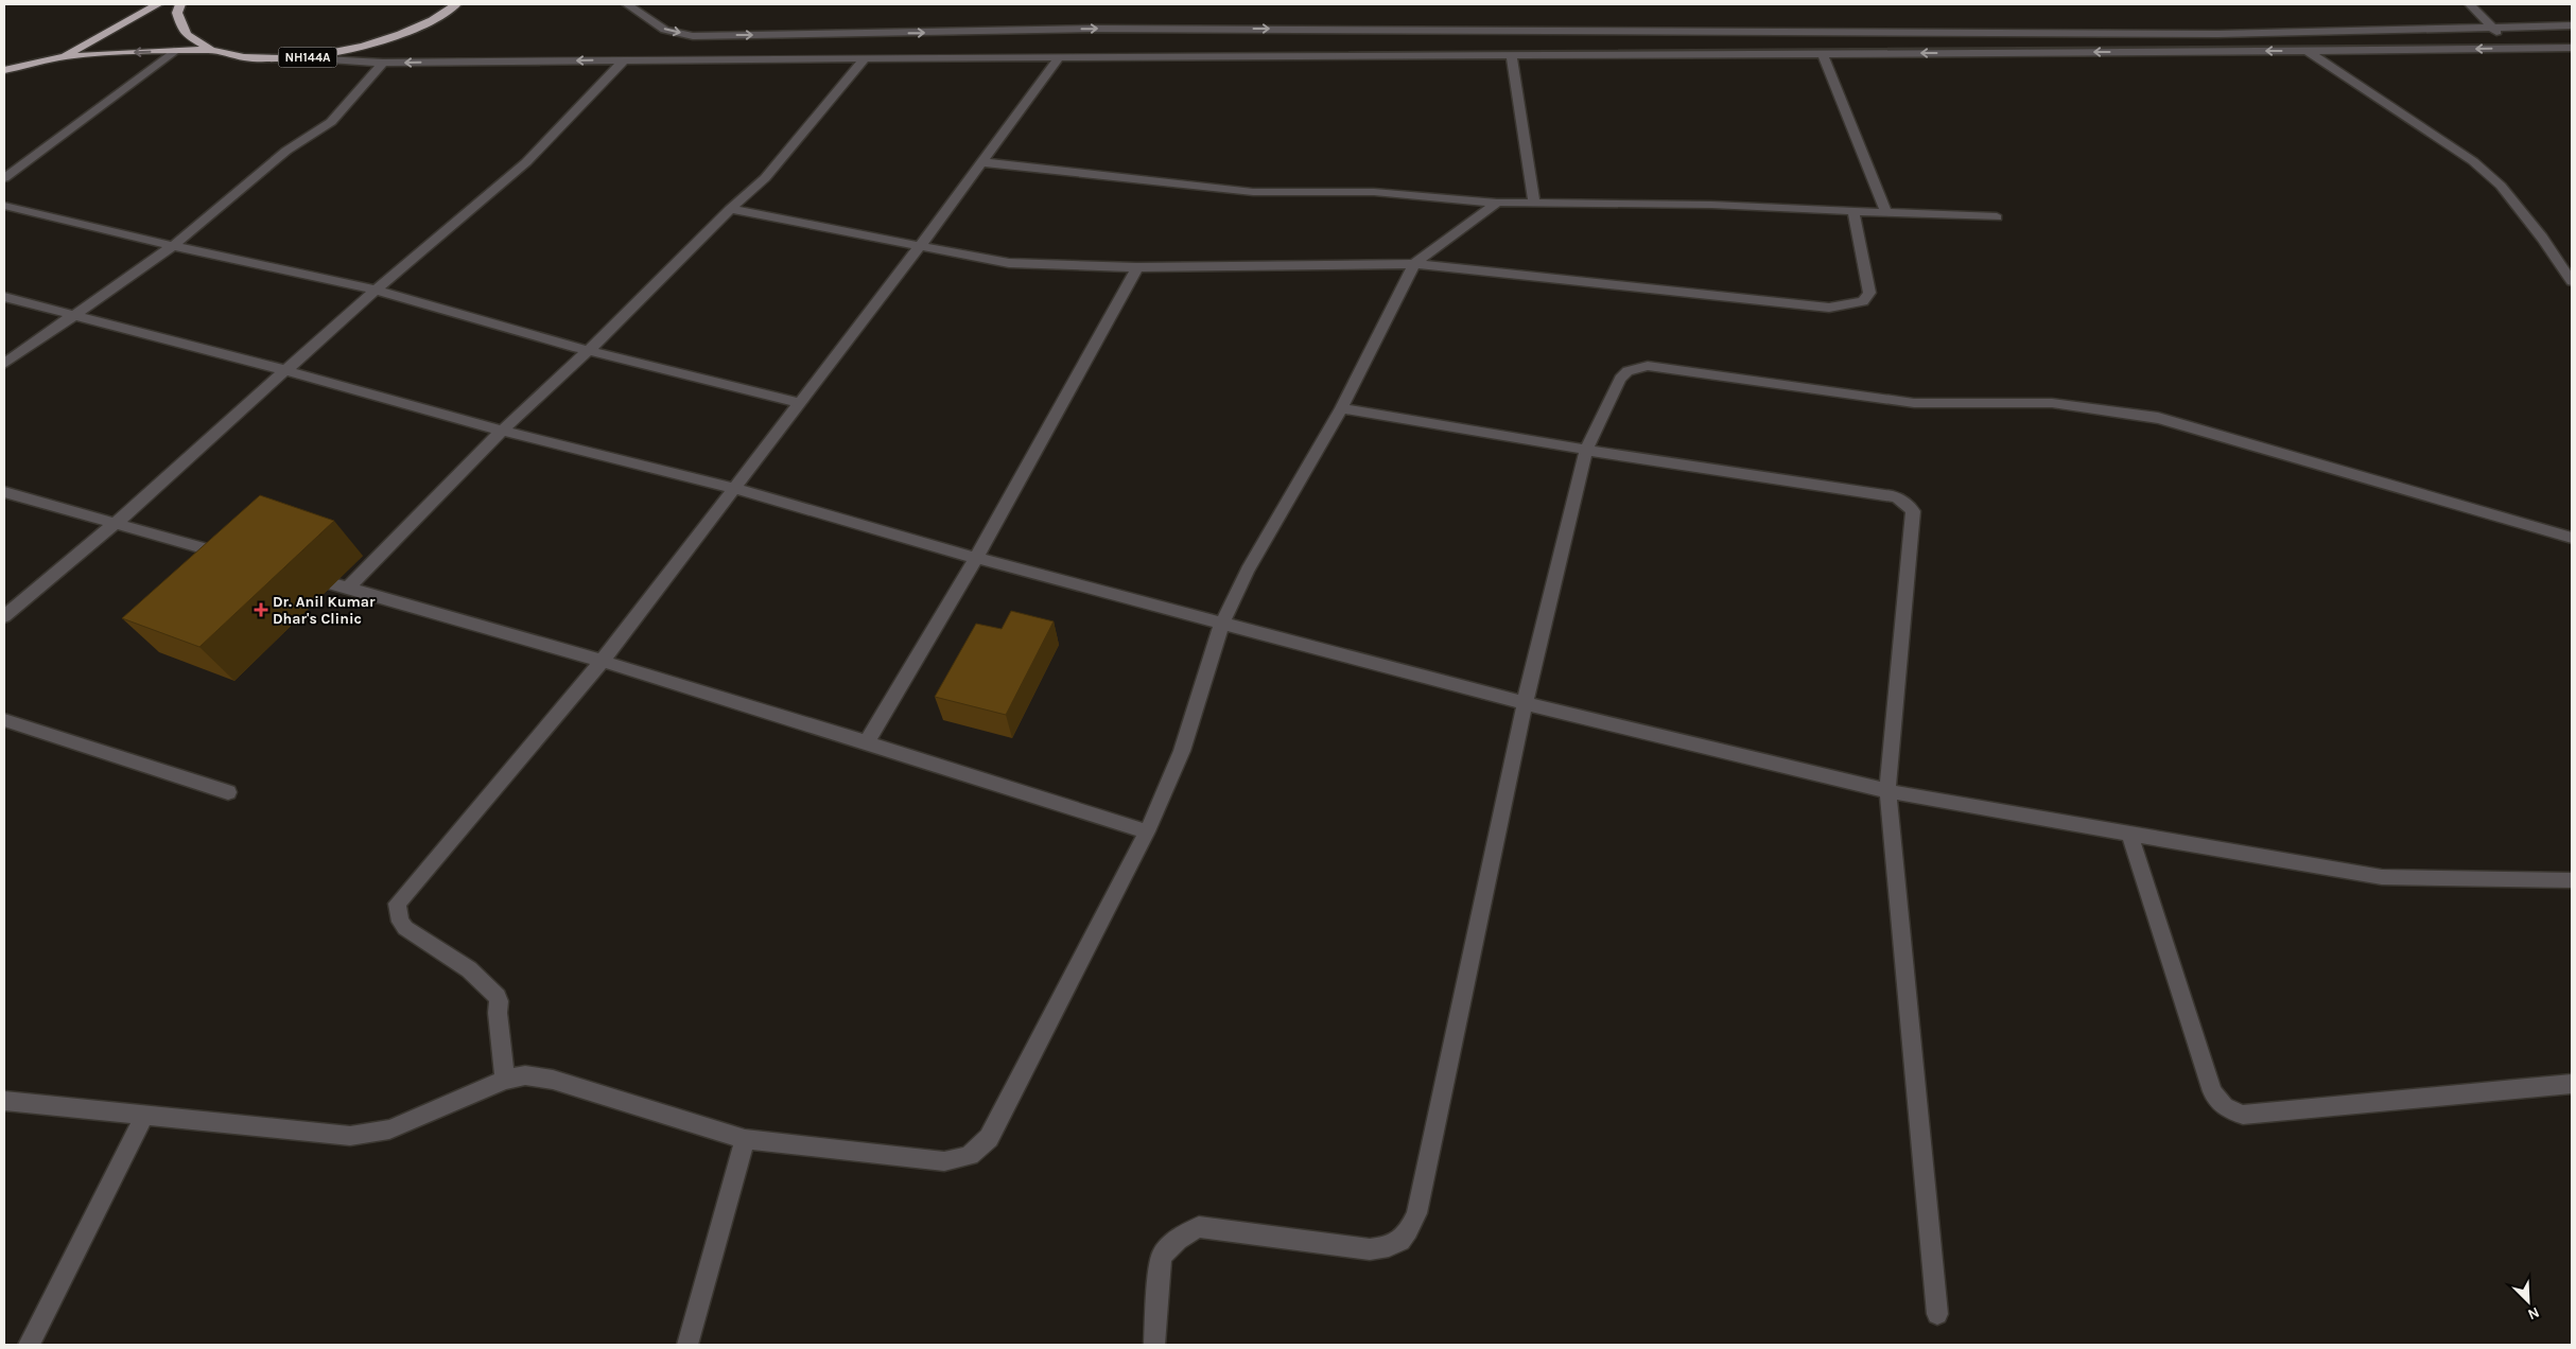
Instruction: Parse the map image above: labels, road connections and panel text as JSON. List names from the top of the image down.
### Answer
{
  "streets": {
    "highway": ["NH144A"]
  },
  "places": {
    "health": ["Dr. Anil Kumar Dhar's Clinic"]
  },
  "north": "bottom right"
}
